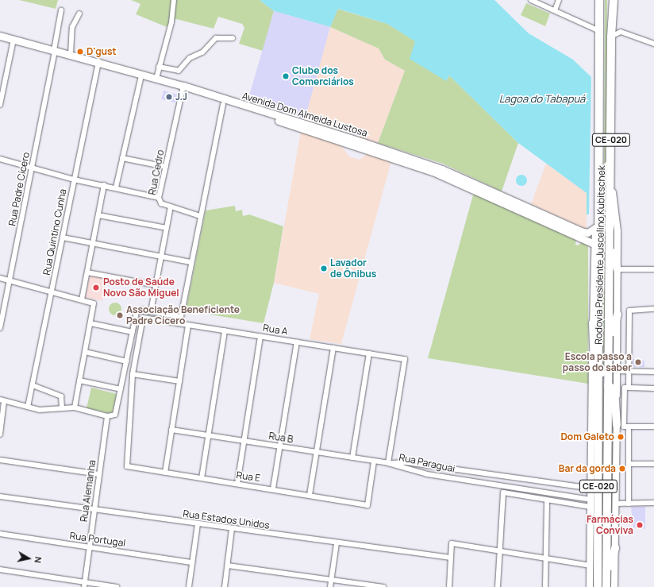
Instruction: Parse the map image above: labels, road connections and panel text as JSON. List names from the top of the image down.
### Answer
{
  "streets": {
    "highway": ["CE-020", "Rodovia Presidente Juscelino Kubitschek"],
    "main road": ["Avenida Dom Almeida Lustosa"],
    "street": [
      "Rua Cedro",
      "Rua Padre Cícero",
      "Rua Quintino Cunha",
      "Rua A",
      "Rua B",
      "Rua Paraguai",
      "Rua E",
      "Rua Alemanha",
      "Rua Estados Unidos",
      "Rua Portugal"
    ]
  },
  "crossings": [
    ["Avenida Dom Almeida Lustosa", "Rua Cedro"],
    ["Avenida Dom Almeida Lustosa", "Rua Padre Cícero"],
    ["Avenida Dom Almeida Lustosa", "Rua Quintino Cunha"],
    ["Rua A", "Rua B"],
    ["Rua A", "Rua Paraguai"],
    ["Rua A", "Rua E"],
    ["Rua B", "Rua Paraguai"],
    ["Rua B", "Rua E"],
    ["Rua Alemanha", "Rua Estados Unidos"],
    ["Rua Alemanha", "Rua Portugal"]
  ],
  "water": ["Lagoa do Tabapuá"],
  "places": [
    "D'gust",
    "Clube dos Comerciários",
    "J.J",
    "Lavador de Ônibus",
    "Posto de Saúde Novo São Miguel",
    "Associação Beneficiente Padre Cícero",
    "Escola passo a passo do saber",
    "Dom Galeto",
    "Bar da gorda",
    "Farmácias Conviva"
  ],
  "north": "right"
}
